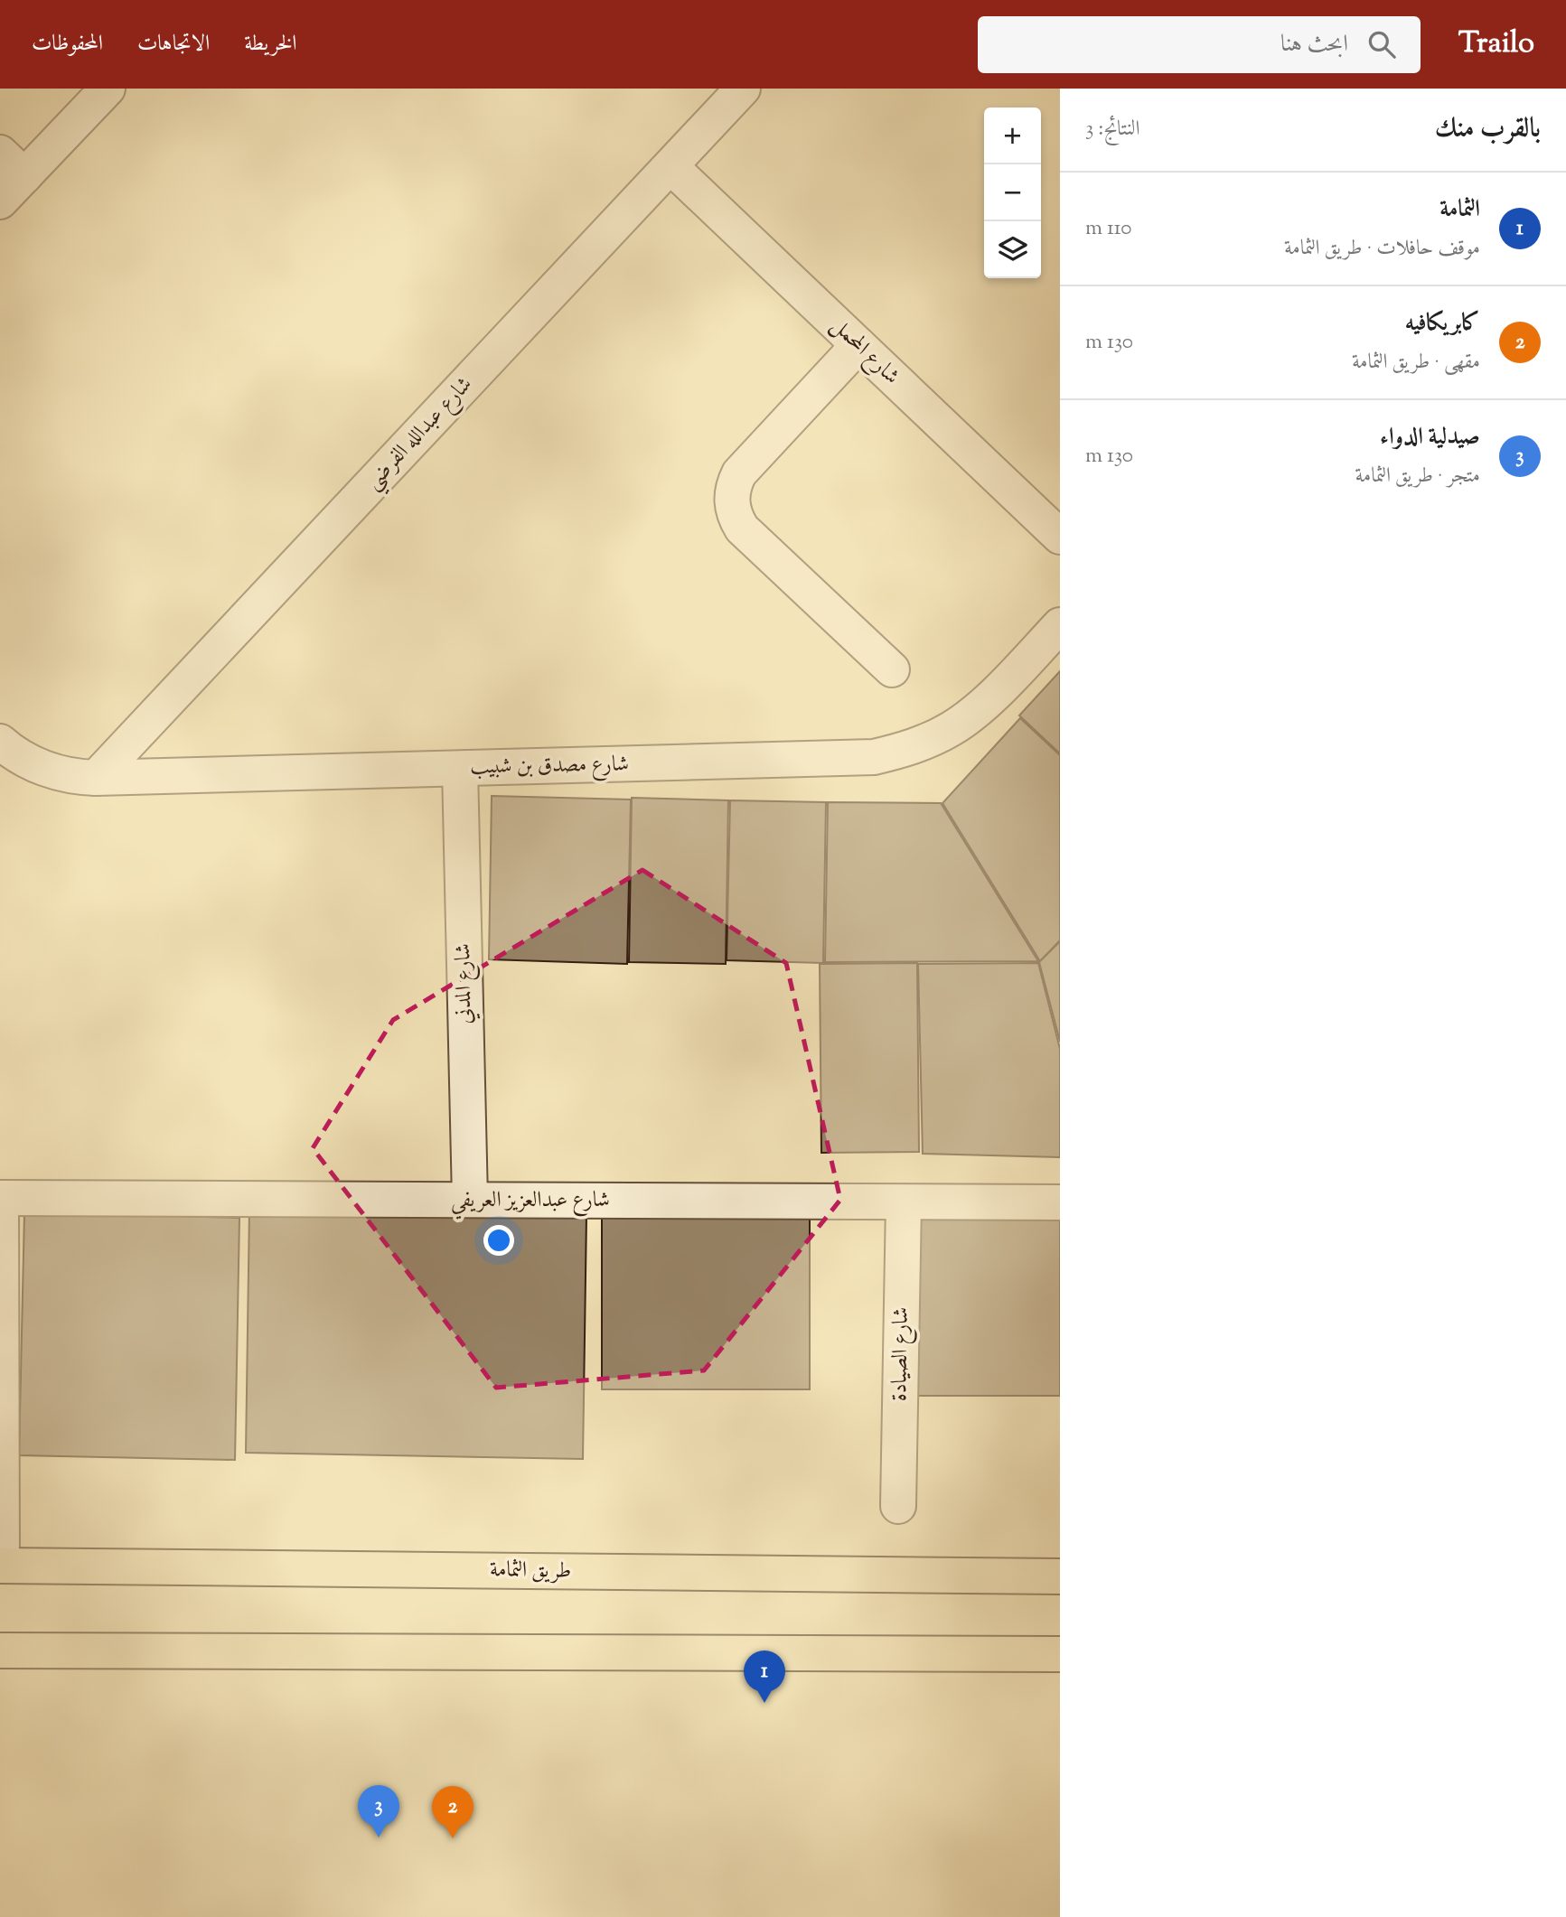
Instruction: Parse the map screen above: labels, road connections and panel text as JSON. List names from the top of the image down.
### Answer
{
  "streets": {
    "main road": ["طريق الثمامة"],
    "street": [
      "شارع المحمل",
      "شارع عبدالله الفرضي",
      "شارع مصدق بن شبيب",
      "شارع المدني",
      "شارع عبدالعزيز العريفي",
      "شارع الصيادة"
    ]
  },
  "crossings": [
    ["شارع المحمل", "شارع عبدالله الفرضي"],
    ["شارع عبدالله الفرضي", "شارع مصدق بن شبيب"],
    ["شارع مصدق بن شبيب", "شارع المدني"],
    ["شارع المدني", "شارع عبدالعزيز العريفي"],
    ["شارع عبدالعزيز العريفي", "شارع الصيادة"]
  ],
  "page": {
    "header": "Trailo",
    "search": "ابحث هنا",
    "nav": ["الخريطة", "الاتجاهات", "المحفوظات"],
    "heading": ["بالقرب منك", "النتائج: 3"],
    "map_buttons": ["+", "−"],
    "list": [
      {
        "mark": "1",
        "name": "الثمامة",
        "note": "موقف حافلات · طريق الثمامة",
        "value": "110 m"
      },
      {
        "mark": "2",
        "name": "كابريكافيه",
        "note": "مقهى · طريق الثمامة",
        "value": "130 m"
      },
      {
        "mark": "3",
        "name": "صيدلية الدواء",
        "note": "متجر · طريق الثمامة",
        "value": "130 m"
      }
    ],
    "pins": ["1", "3", "2"]
  }
}
